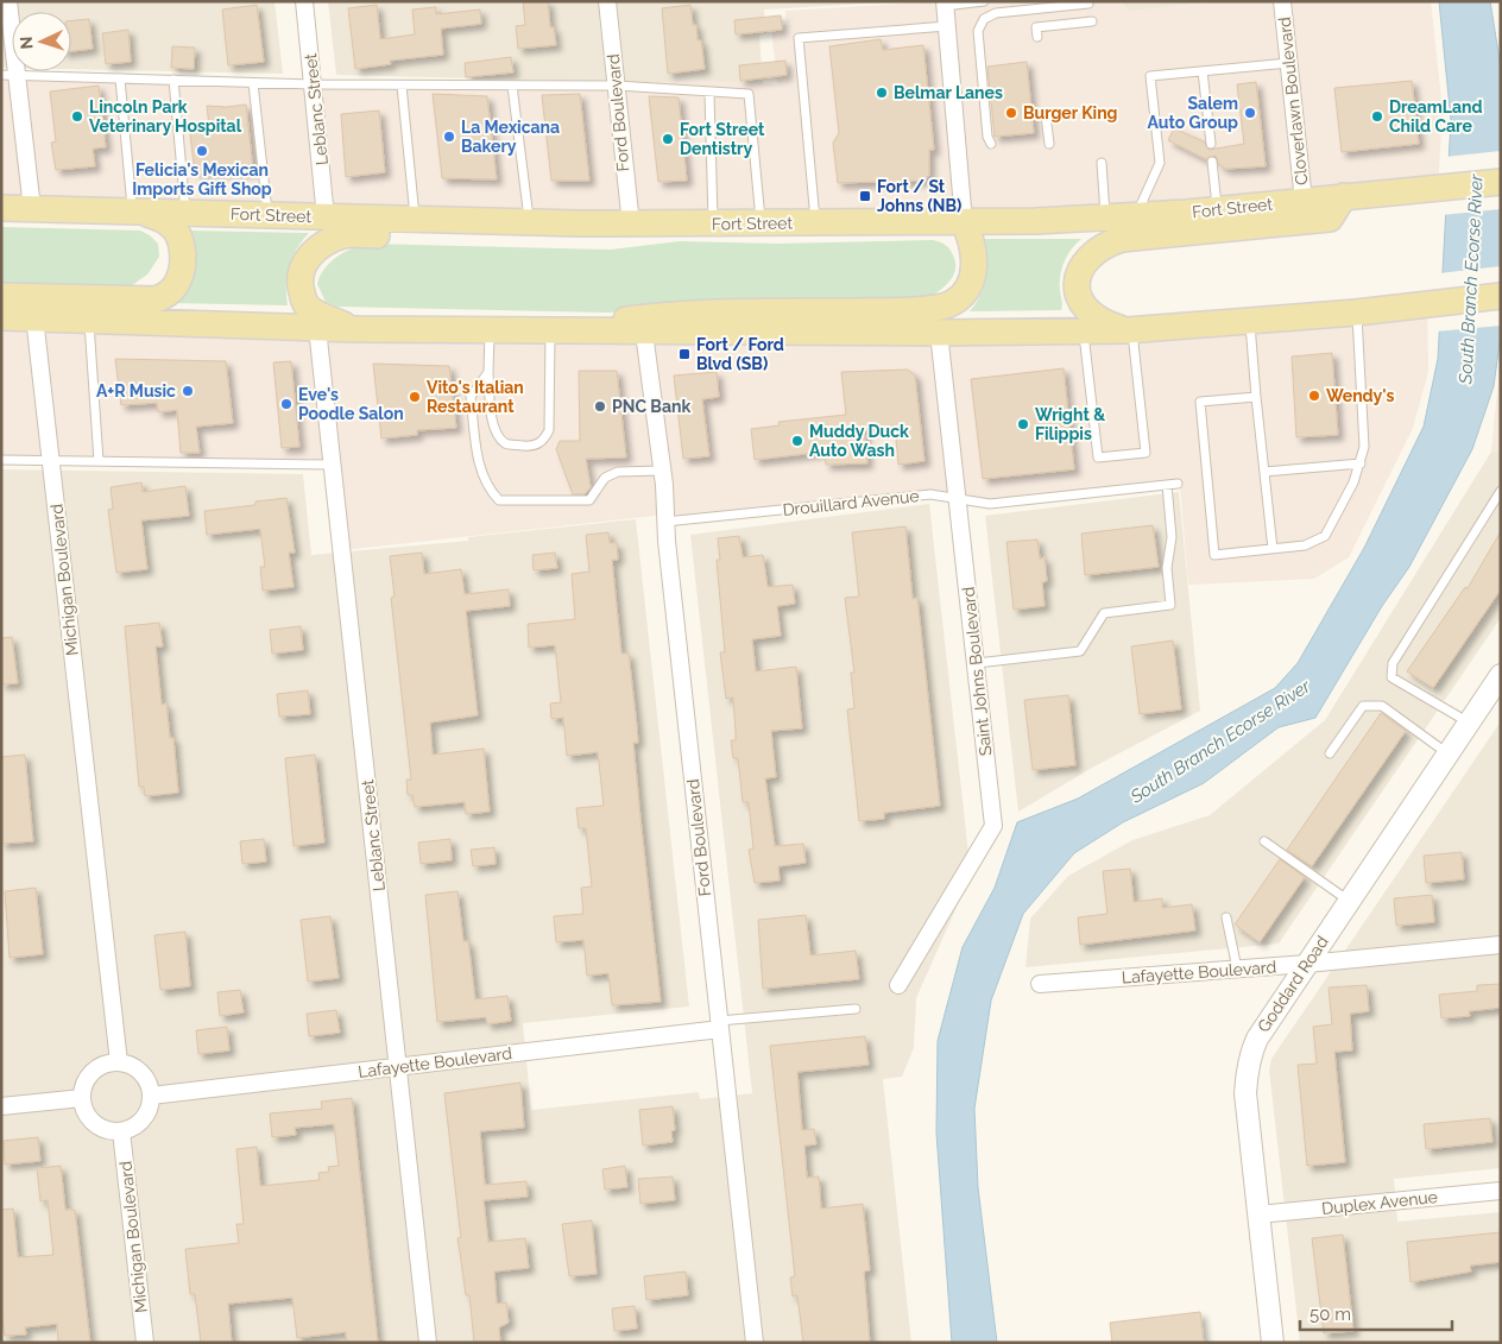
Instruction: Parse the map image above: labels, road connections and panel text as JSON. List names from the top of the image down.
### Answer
{
  "streets": {
    "main road": ["Fort Street"],
    "street": [
      "Cloverlawn Boulevard",
      "Leblanc Street",
      "Ford Boulevard",
      "Michigan Boulevard",
      "Saint Johns Boulevard",
      "Lafayette Boulevard",
      "Goddard Road",
      "Duplex Avenue"
    ],
    "lane": ["Drouillard Avenue"]
  },
  "crossings": [
    ["Cloverlawn Boulevard", "Fort Street"],
    ["Leblanc Street", "Fort Street"],
    ["Leblanc Street", "Lafayette Boulevard"],
    ["Ford Boulevard", "Fort Street"],
    ["Ford Boulevard", "Drouillard Avenue"],
    ["Ford Boulevard", "Lafayette Boulevard"],
    ["Drouillard Avenue", "Saint Johns Boulevard"],
    ["Michigan Boulevard", "Lafayette Boulevard"],
    ["Lafayette Boulevard", "Goddard Road"],
    ["Goddard Road", "Duplex Avenue"]
  ],
  "water": ["South Branch Ecorse River"],
  "places": {
    "other": [
      "Belmar Lanes",
      "Burger King",
      "Salem Auto Group",
      "Lincoln Park Veterinary Hospital",
      "DreamLand Child Care",
      "La Mexicana Bakery",
      "Fort Street Dentistry",
      "Felicia's Mexican Imports Gift Shop",
      "A+R Music",
      "Wendy's",
      "Vito's Italian Restaurant",
      "Eve's Poodle Salon",
      "PNC Bank",
      "Wright & Filippis",
      "Muddy Duck Auto Wash"
    ],
    "transit": ["Fort / St Johns (NB)", "Fort / Ford Blvd (SB)"]
  },
  "scale_bar": "50 m",
  "north": "left"
}
